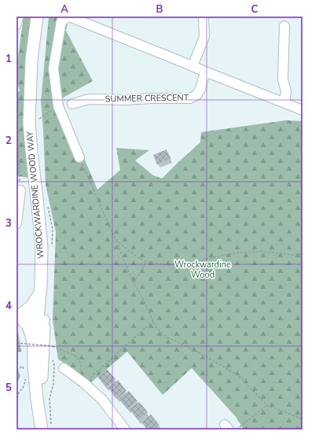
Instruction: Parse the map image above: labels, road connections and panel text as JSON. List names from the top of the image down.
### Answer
{
  "streets": {
    "main road": ["WROCKWARDINE WOOD WAY"],
    "street": ["SUMMER CRESCENT"]
  },
  "parks": ["Wrockwardine Wood"],
  "grid": {
    "columns": ["A", "B", "C"],
    "rows": [
      "1",
      "2",
      "3",
      "4",
      "5"
    ]
  }
}
